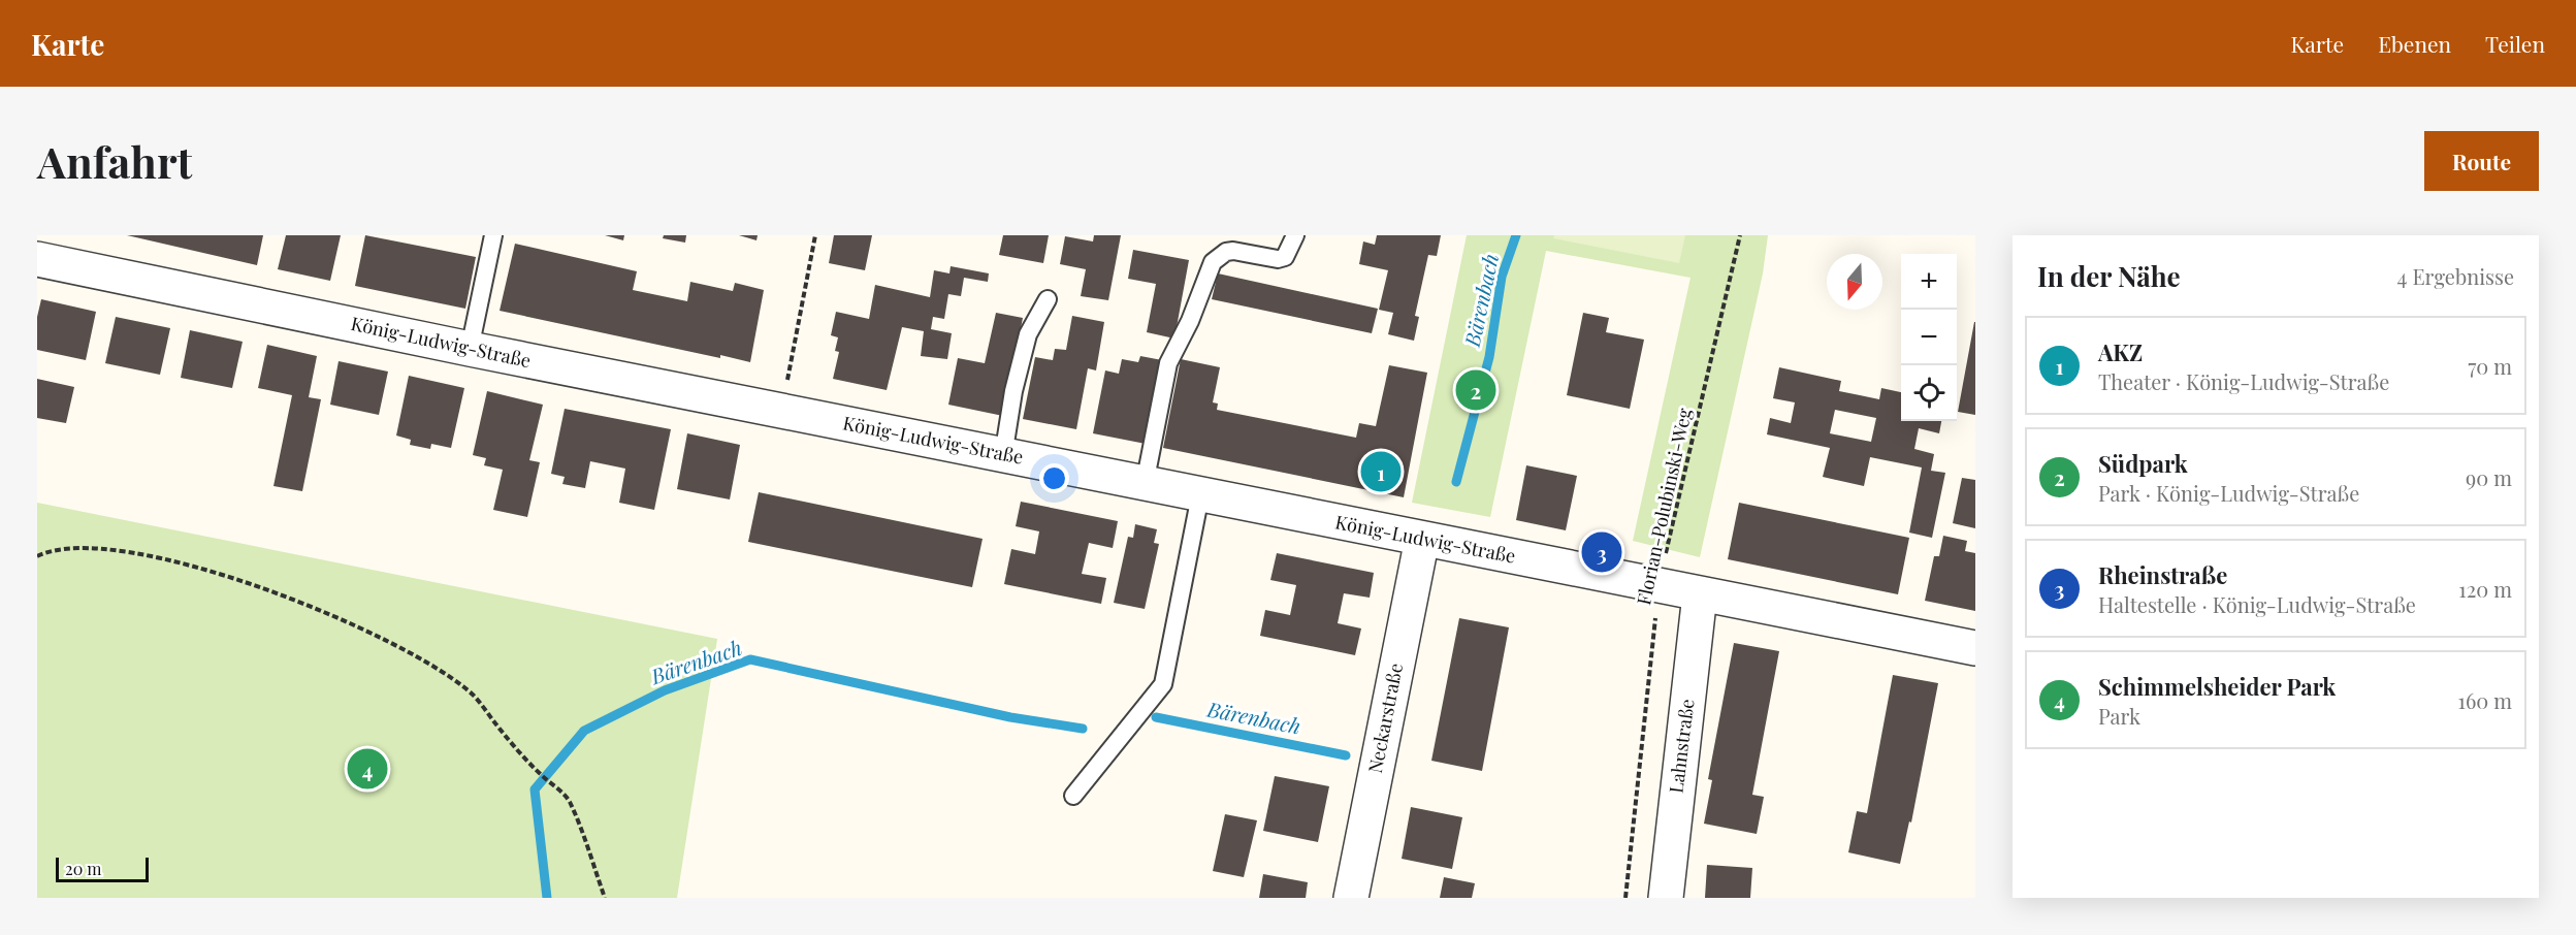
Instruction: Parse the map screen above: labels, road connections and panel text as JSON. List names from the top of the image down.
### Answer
{
  "streets": {
    "street": ["König-Ludwig-Straße", "Neckarstraße", "Lahnstraße"],
    "path": ["Florian-Polubinski-Weg"]
  },
  "crossings": [
    ["König-Ludwig-Straße", "Florian-Polubinski-Weg"],
    ["König-Ludwig-Straße", "Neckarstraße"],
    ["König-Ludwig-Straße", "Lahnstraße"]
  ],
  "water": ["Bärenbach"],
  "scale_bar": "20 m",
  "north": "bottom",
  "page": {
    "header": "Karte",
    "nav": ["Karte", "Ebenen", "Teilen"],
    "buttons": "Route",
    "title": "Anfahrt",
    "heading": ["In der Nähe", "4 Ergebnisse"],
    "map_buttons": ["+", "−"],
    "list": [
      {
        "mark": "1",
        "name": "AKZ",
        "note": "Theater · König-Ludwig-Straße",
        "value": "70 m"
      },
      {
        "mark": "2",
        "name": "Südpark",
        "note": "Park · König-Ludwig-Straße",
        "value": "90 m"
      },
      {
        "mark": "3",
        "name": "Rheinstraße",
        "note": "Haltestelle · König-Ludwig-Straße",
        "value": "120 m"
      },
      {
        "mark": "4",
        "name": "Schimmelsheider Park",
        "note": "Park",
        "value": "160 m"
      }
    ],
    "pins": [
      "2",
      "1",
      "3",
      "4"
    ],
    "scale": "20 m"
  }
}
